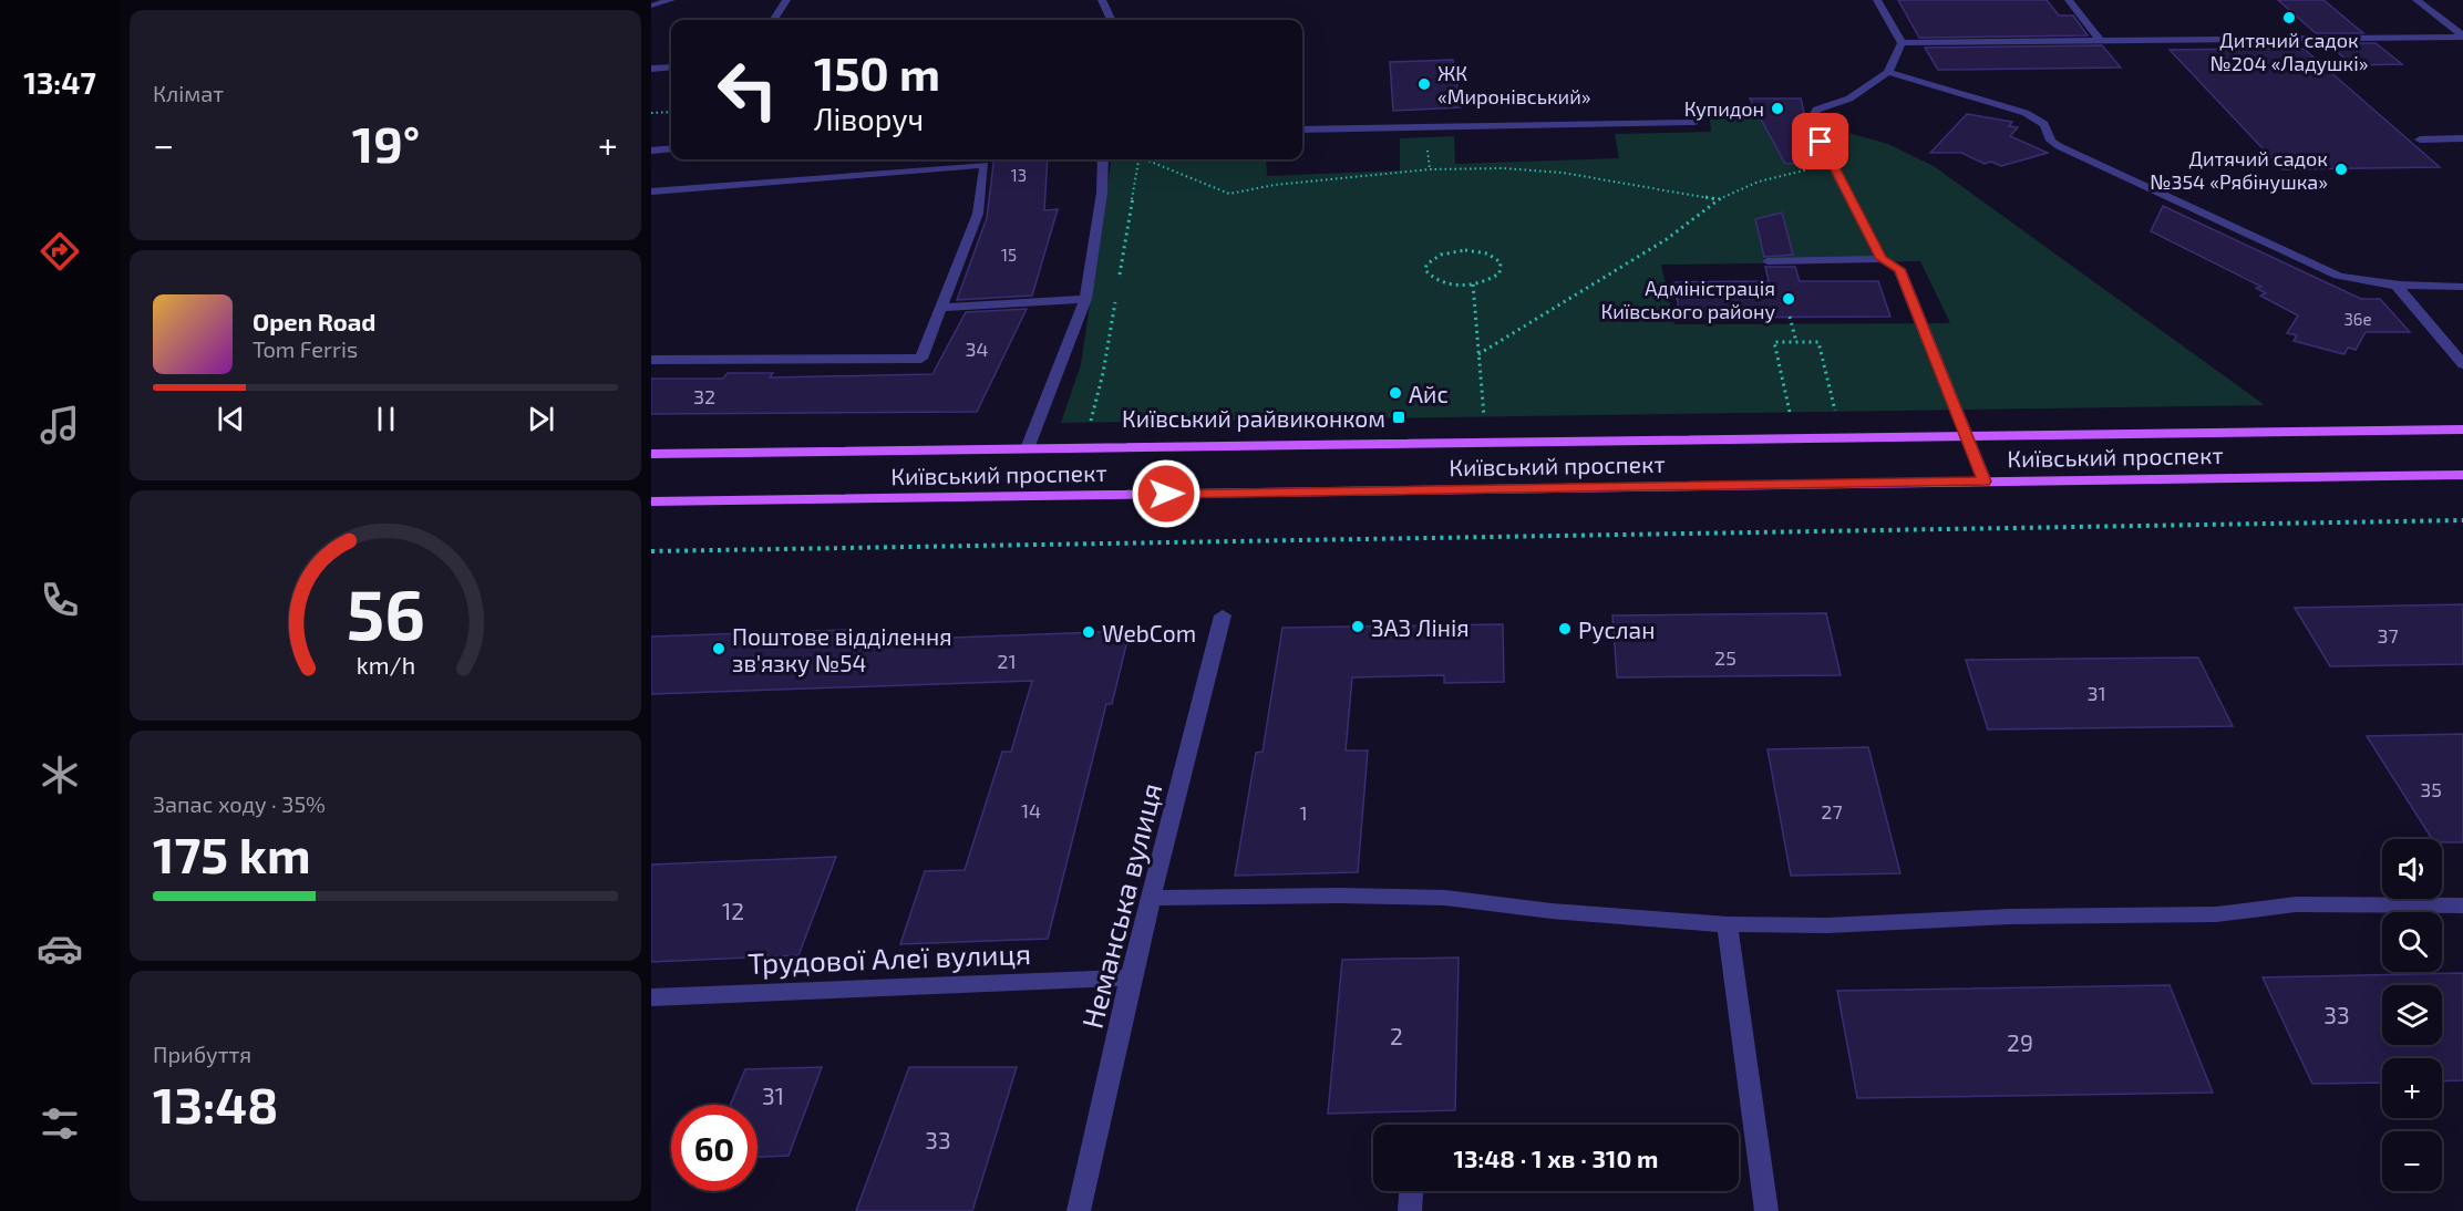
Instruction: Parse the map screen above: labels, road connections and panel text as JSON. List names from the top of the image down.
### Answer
{
  "streets": {
    "main road": ["Київський проспект"],
    "street": ["Неманська вулиця", "Трудової Алеї вулиця"]
  },
  "crossings": [
    ["Неманська вулиця", "Трудової Алеї вулиця"]
  ],
  "places": {
    "other": [
      "Дитячий садок №204 «Ладушкі»",
      "ЖК «Миронівський»",
      "Купидон",
      "Дитячий садок №354 «Рябінушка»",
      "Адміністрація Київського району",
      "Айс",
      "ЗАЗ Лінія",
      "Руслан",
      "WebCom",
      "Поштове відділення зв'язку №54"
    ],
    "transit": ["Київський райвиконком"]
  },
  "house_numbers": [
    "13",
    "15",
    "36е",
    "34",
    "32",
    "37",
    "25",
    "21",
    "31",
    "35",
    "14",
    "27",
    "1",
    "12",
    "33",
    "2",
    "29",
    "31",
    "33"
  ],
  "page": {
    "tabs": "13:47",
    "tile": [
      "Клімат",
      ["Запас ходу · 35%", "175 km"],
      ["Прибуття", "13:48"]
    ],
    "turn": ["150 m", "Ліворуч"],
    "heat": ["−", "19°", "+"],
    "song": ["Open Road", "Tom Ferris"],
    "map_buttons": ["+", "−"],
    "limit": "60",
    "trip": "13:48 · 1 хв · 310 m",
    "gauge": ["56", "km/h"]
  }
}
